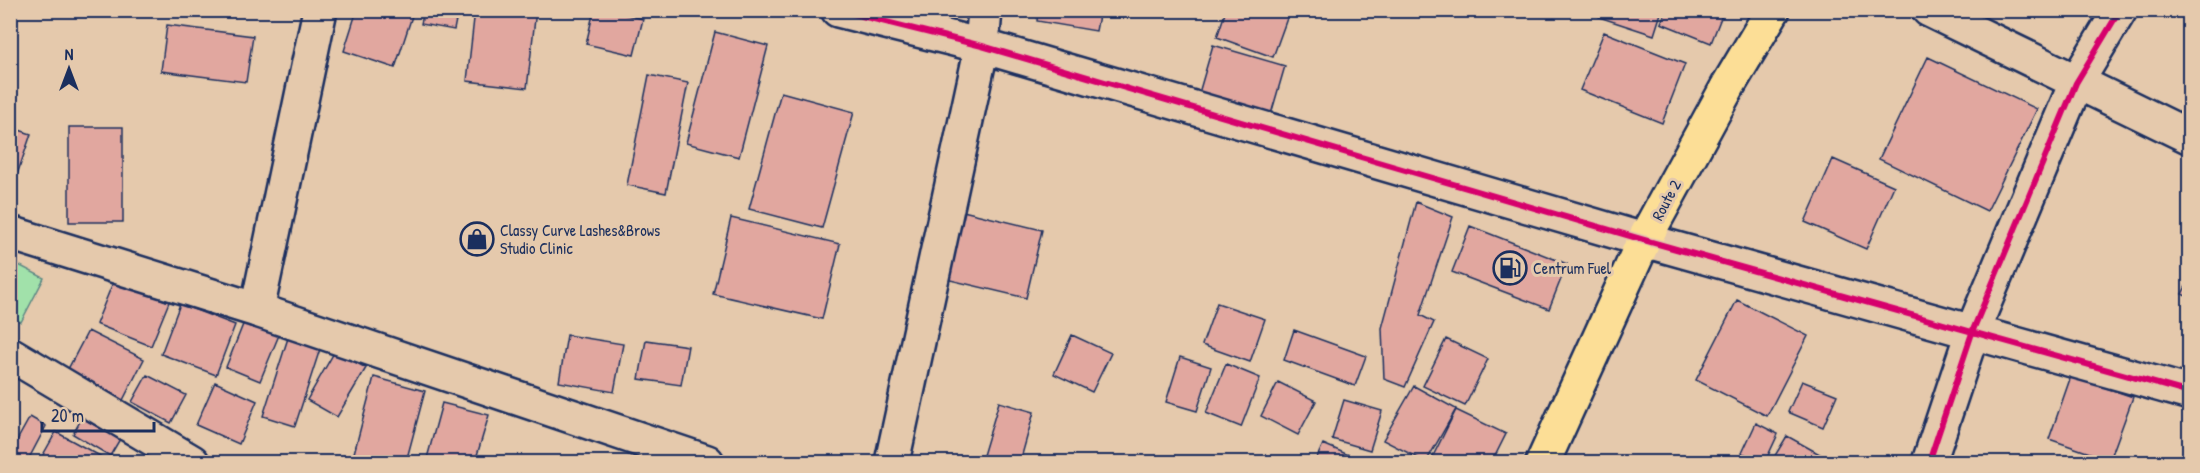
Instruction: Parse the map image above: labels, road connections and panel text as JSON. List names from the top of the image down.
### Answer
{
  "streets": {
    "highway": ["Route 2"]
  },
  "places": {
    "shop": ["Classy Curve Lashes&Brows Studio Clinic"],
    "fuel station": ["Centrum Fuel"]
  },
  "scale_bar": "20 m",
  "north": "top"
}
